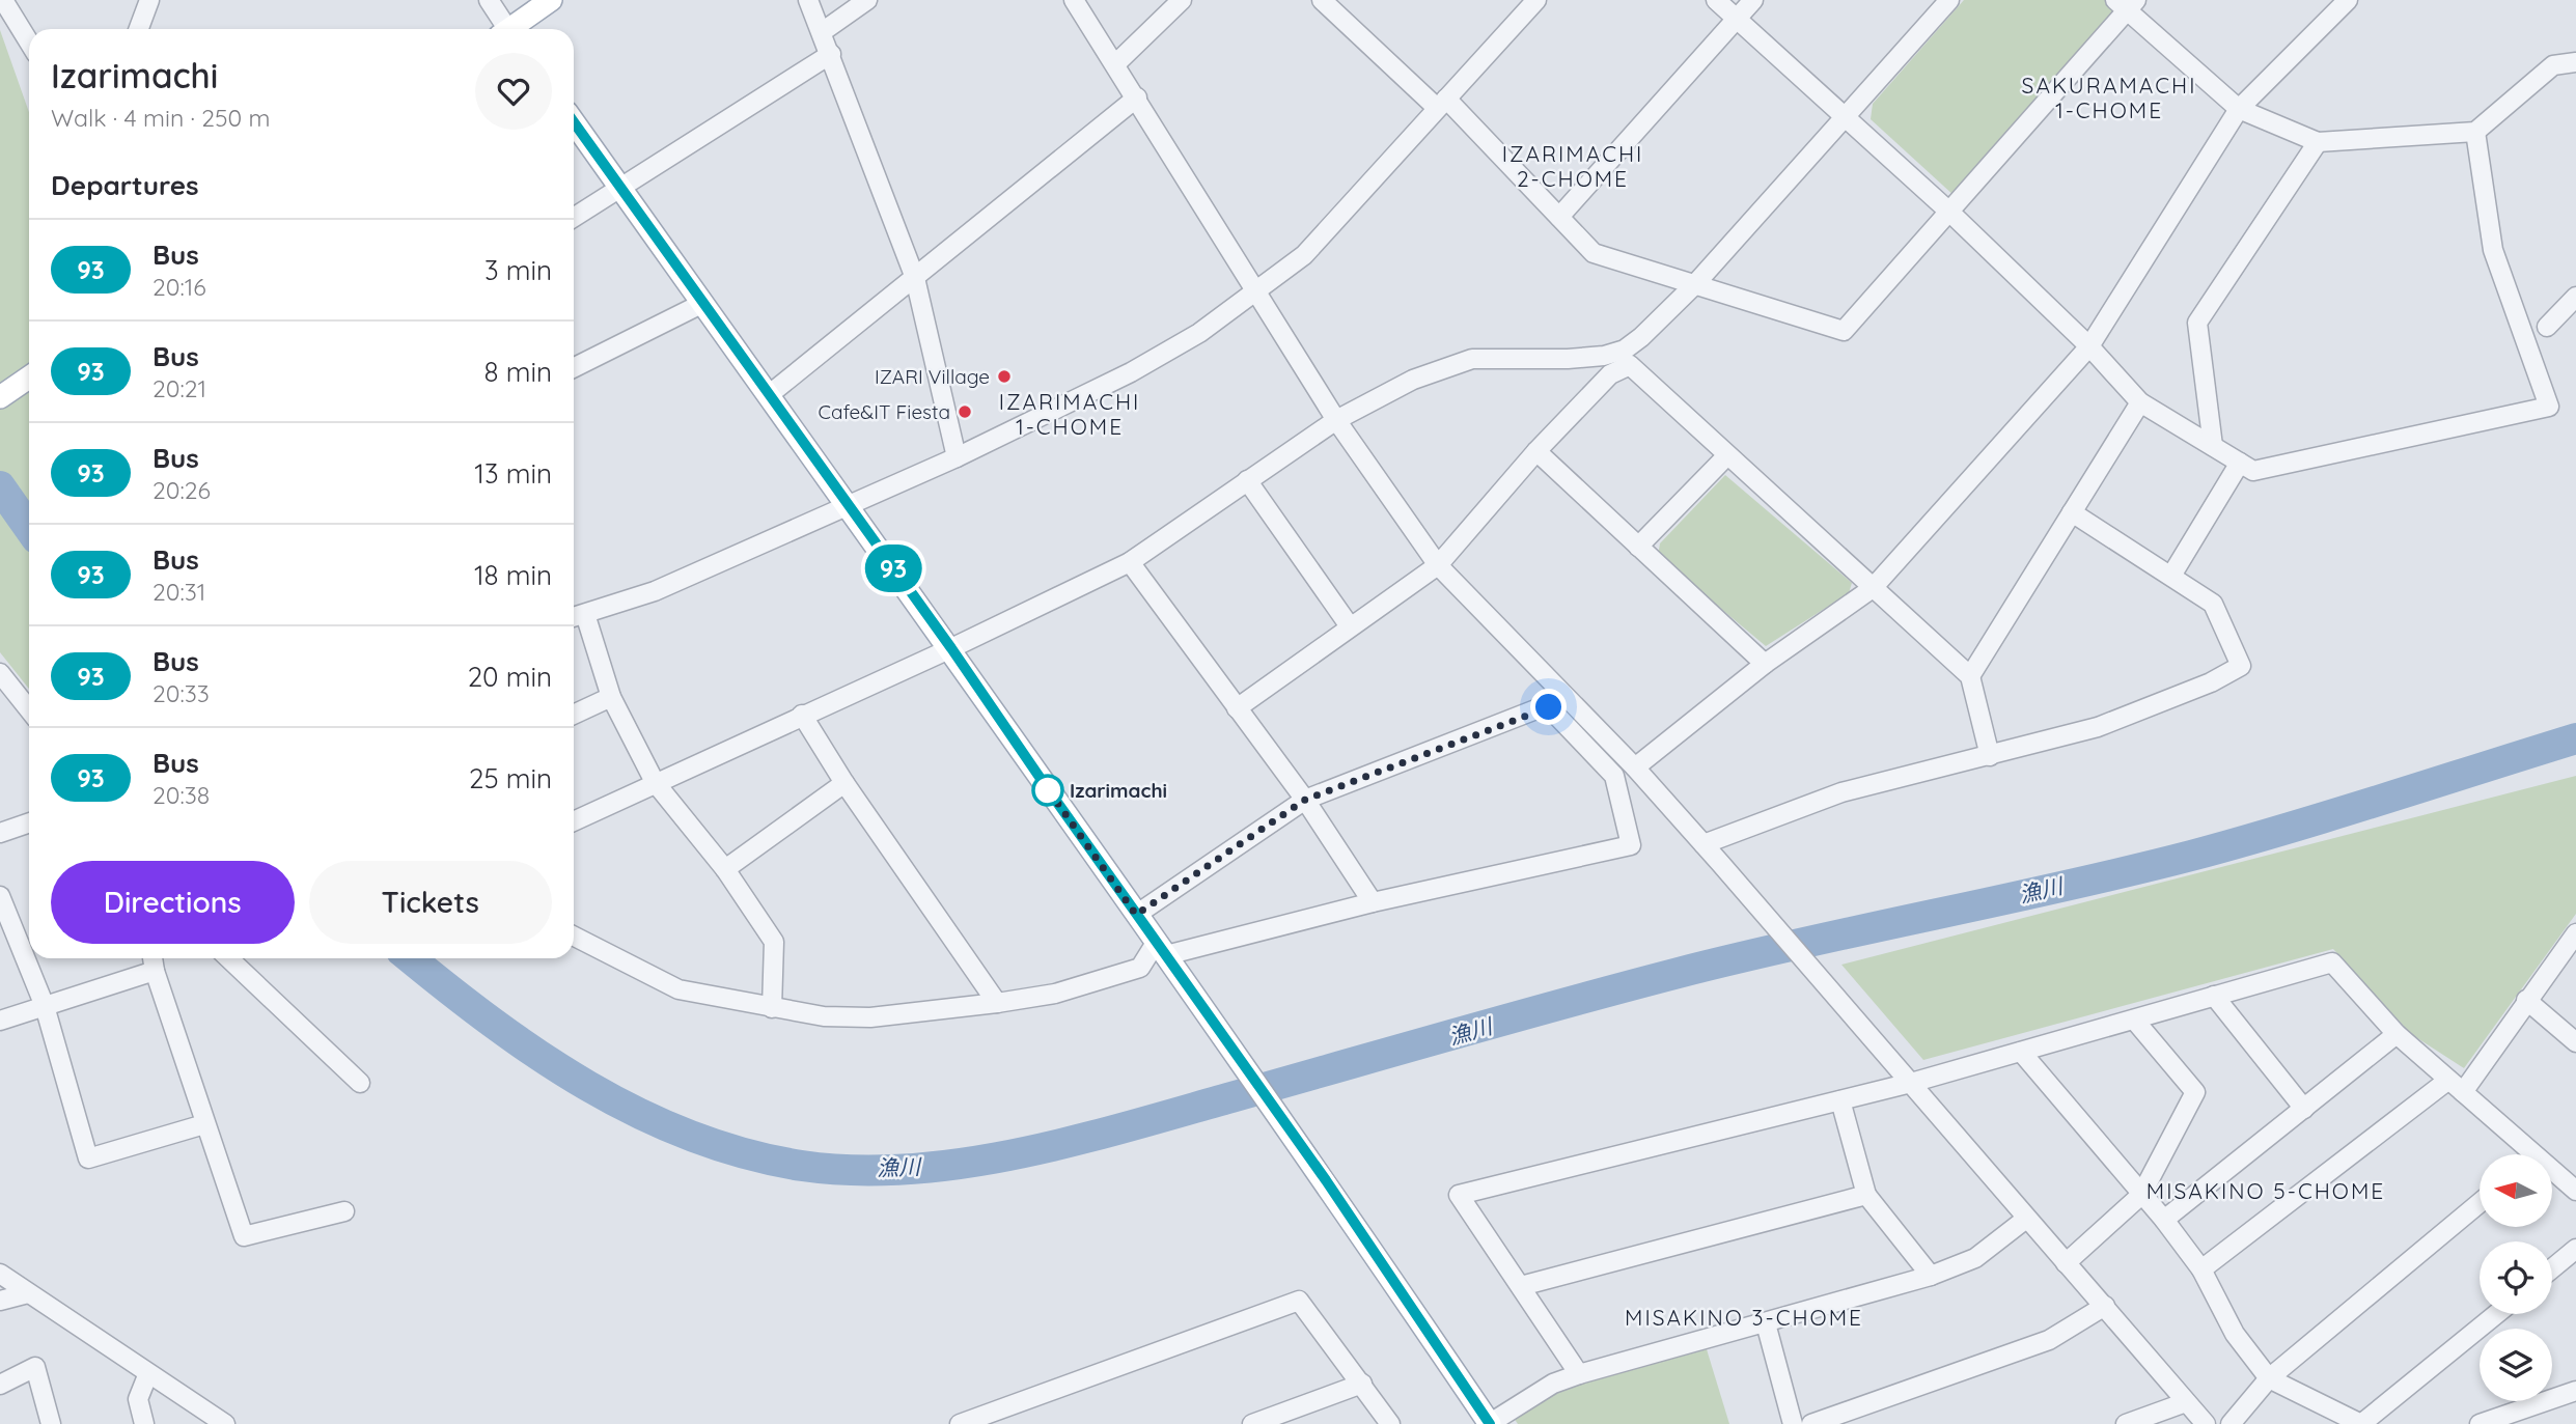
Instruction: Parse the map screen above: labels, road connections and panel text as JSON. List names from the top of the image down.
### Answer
{
  "districts": [
    "SAKURAMACHI 1-CHOME",
    "IZARIMACHI 2-CHOME",
    "IZARIMACHI 1-CHOME",
    "MISAKINO 5-CHOME",
    "MISAKINO 3-CHOME"
  ],
  "water": ["漁川"],
  "places": ["IZARI Village", "Cafe&IT Fiesta", "Izarimachi"],
  "lines": ["bus line 93"],
  "north": "left",
  "page": {
    "on_map": "93",
    "heading": [
      ["Izarimachi", "Walk · 4 min · 250 m"],
      "Departures"
    ],
    "list": [
      {
        "mark": "93",
        "name": "Bus",
        "note": "20:16",
        "value": "3 min"
      },
      {
        "mark": "93",
        "name": "Bus",
        "note": "20:21",
        "value": "8 min"
      },
      {
        "mark": "93",
        "name": "Bus",
        "note": "20:26",
        "value": "13 min"
      },
      {
        "mark": "93",
        "name": "Bus",
        "note": "20:31",
        "value": "18 min"
      },
      {
        "mark": "93",
        "name": "Bus",
        "note": "20:33",
        "value": "20 min"
      },
      {
        "mark": "93",
        "name": "Bus",
        "note": "20:38",
        "value": "25 min"
      }
    ],
    "buttons": ["Directions", "Tickets"]
  }
}
